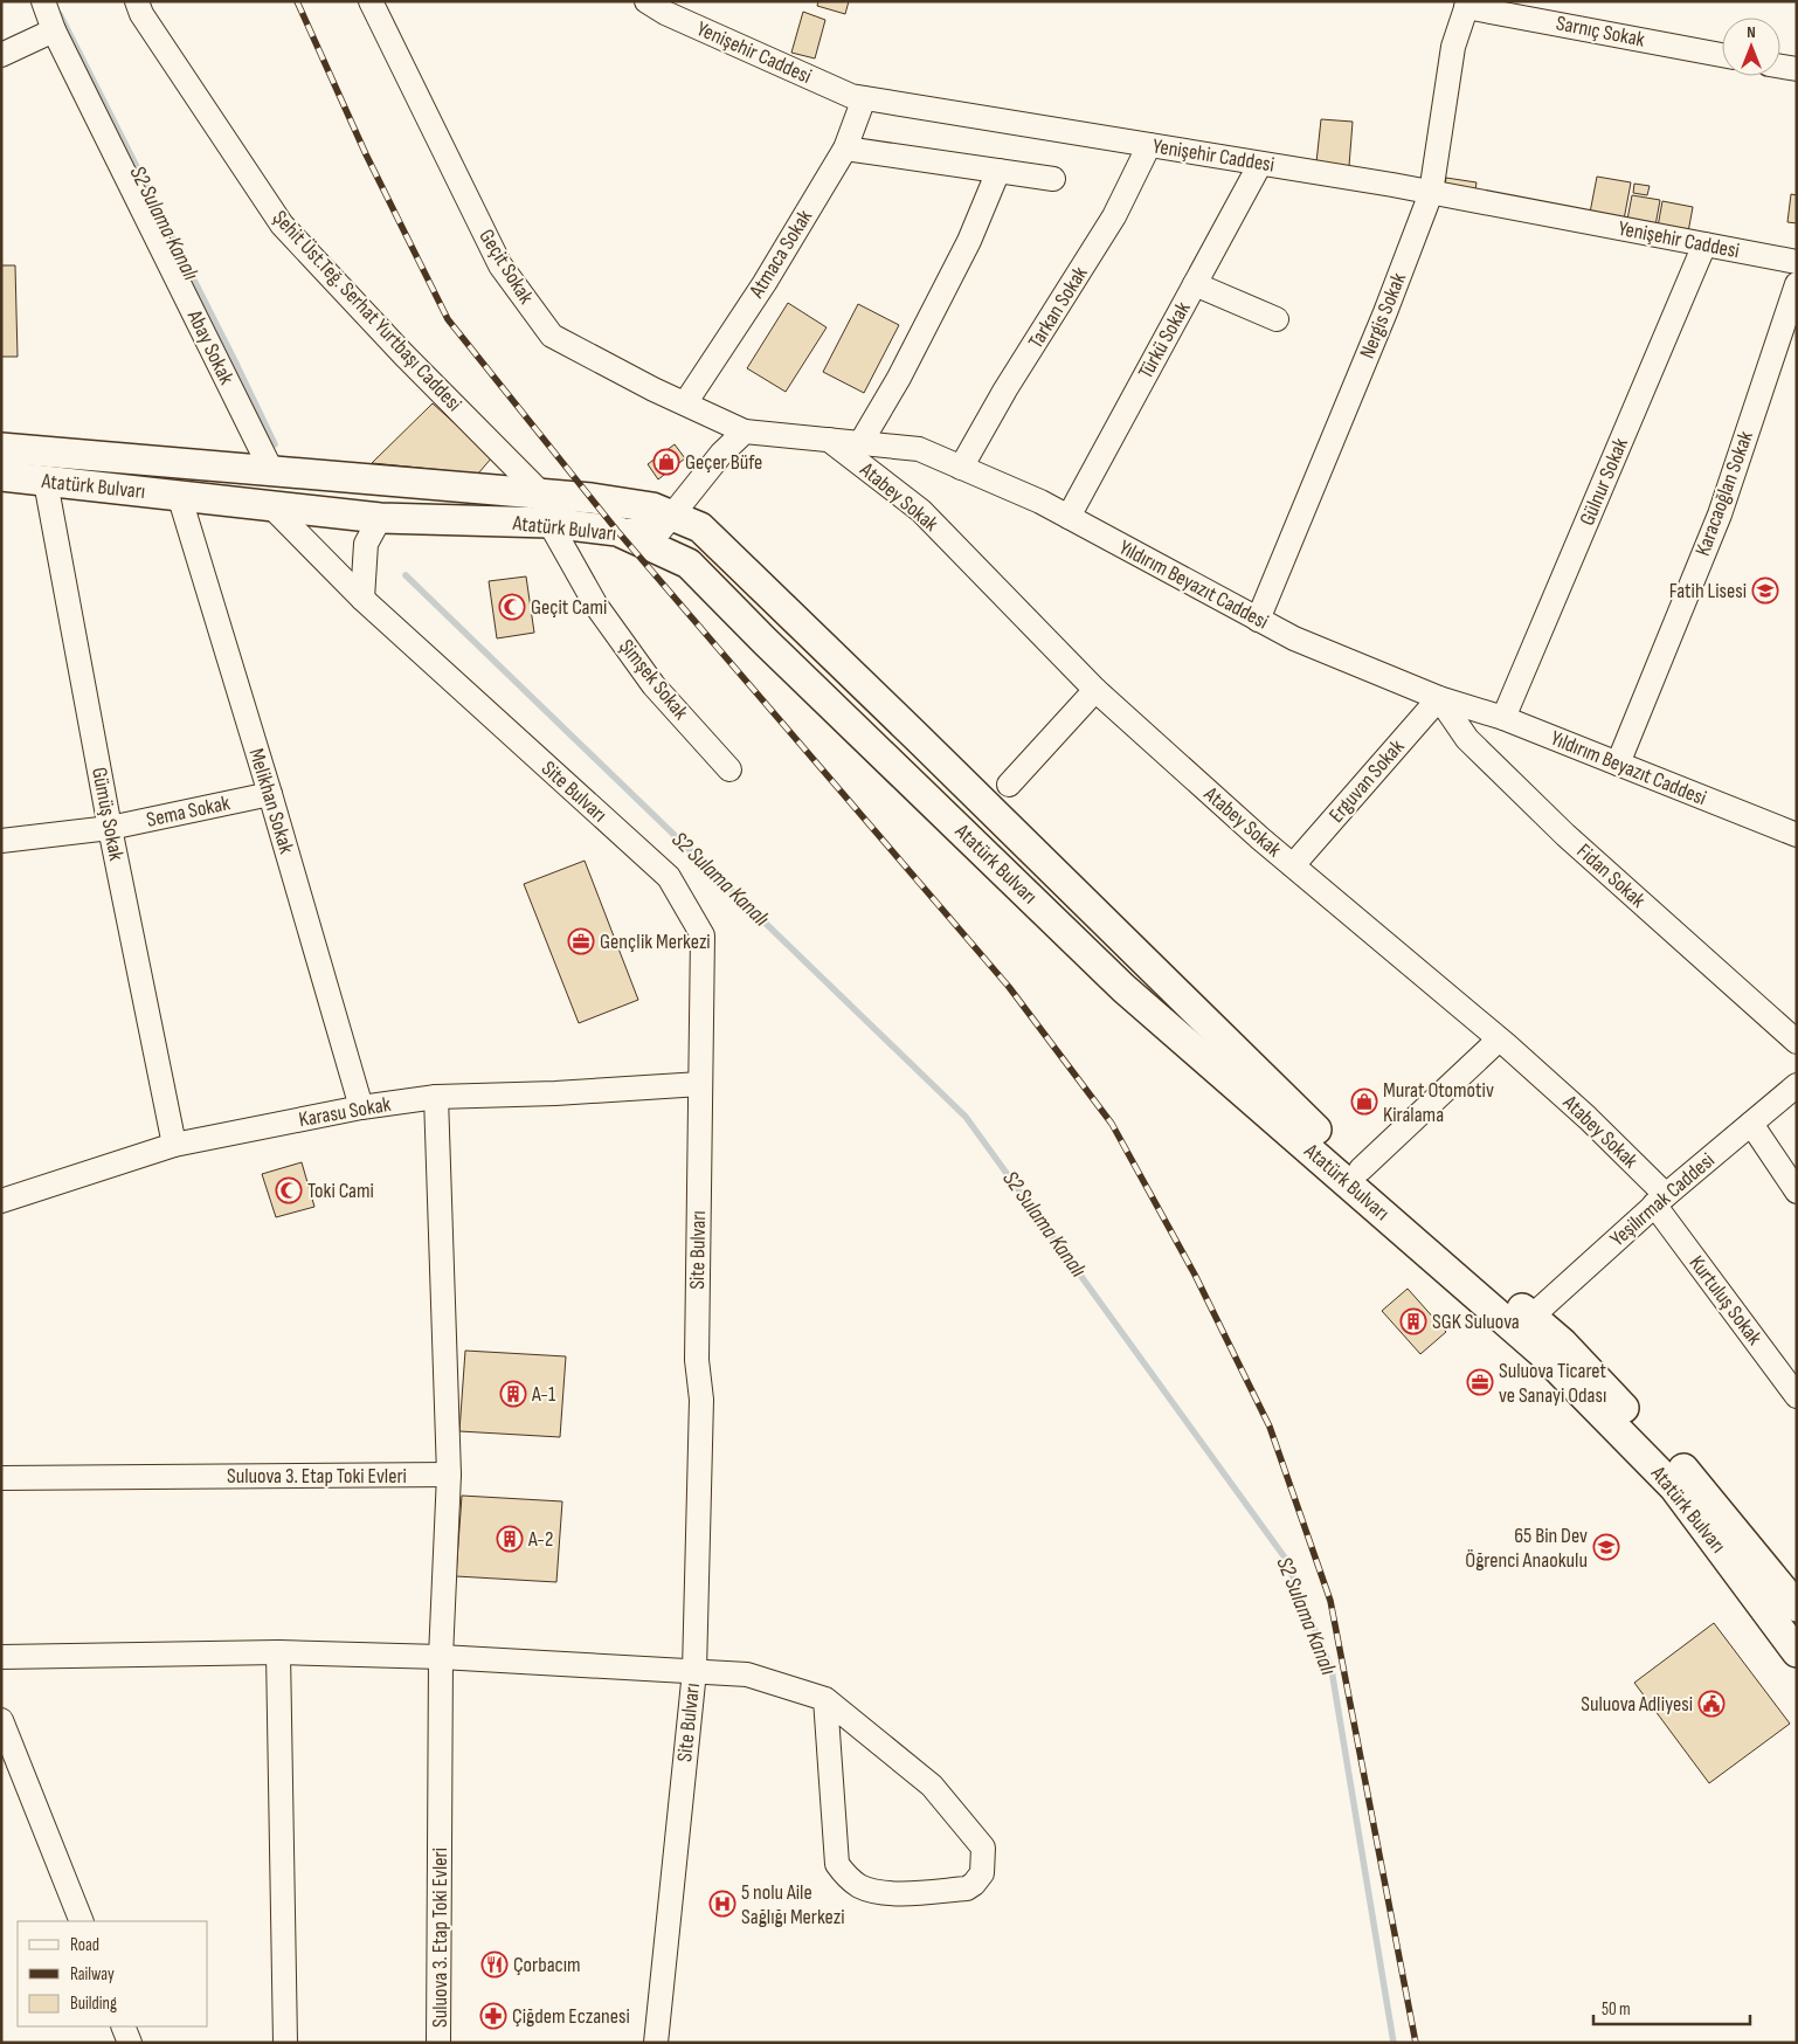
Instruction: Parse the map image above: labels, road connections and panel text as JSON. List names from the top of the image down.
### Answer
{
  "streets": {
    "main road": ["Atatürk Bulvarı"],
    "street": [
      "Sarnıç Sokak",
      "Yenişehir Caddesi",
      "Atmaca Sokak",
      "Geçit Sokak",
      "Tarkan Sokak",
      "Şehit Üst.Teğ. Serhat Yurtbaşı Caddesi",
      "Nergis Sokak",
      "Türkü Sokak",
      "Abay Sokak",
      "Gülnur Sokak",
      "Karacaoğlan Sokak",
      "Atabey Sokak",
      "Yıldırım Beyazıt Caddesi",
      "Şimşek Sokak",
      "Erguvan Sokak",
      "Site Bulvarı",
      "Melikhan Sokak",
      "Sema Sokak",
      "Gümüş Sokak",
      "Fidan Sokak",
      "Karasu Sokak",
      "Yeşilırmak Caddesi",
      "Kurtuluş Sokak",
      "Suluova 3. Etap Toki Evleri"
    ]
  },
  "crossings": [
    ["Sarnıç Sokak", "Nergis Sokak"],
    ["Yenişehir Caddesi", "Atmaca Sokak"],
    ["Yenişehir Caddesi", "Tarkan Sokak"],
    ["Yenişehir Caddesi", "Nergis Sokak"],
    ["Yenişehir Caddesi", "Türkü Sokak"],
    ["Yenişehir Caddesi", "Gülnur Sokak"],
    ["Atmaca Sokak", "Geçit Sokak"],
    ["Geçit Sokak", "Yıldırım Beyazıt Caddesi"],
    ["Tarkan Sokak", "Yıldırım Beyazıt Caddesi"],
    ["Şehit Üst.Teğ. Serhat Yurtbaşı Caddesi", "Atatürk Bulvarı"],
    ["Şehit Üst.Teğ. Serhat Yurtbaşı Caddesi", "Şimşek Sokak"],
    ["Nergis Sokak", "Yıldırım Beyazıt Caddesi"],
    ["Türkü Sokak", "Yıldırım Beyazıt Caddesi"],
    ["Abay Sokak", "Atatürk Bulvarı"],
    ["Gülnur Sokak", "Yıldırım Beyazıt Caddesi"],
    ["Atatürk Bulvarı", "Şimşek Sokak"],
    ["Atatürk Bulvarı", "Site Bulvarı"],
    ["Atatürk Bulvarı", "Melikhan Sokak"],
    ["Atatürk Bulvarı", "Gümüş Sokak"],
    ["Atatürk Bulvarı", "Yeşilırmak Caddesi"],
    ["Karacaoğlan Sokak", "Yıldırım Beyazıt Caddesi"],
    ["Atabey Sokak", "Yıldırım Beyazıt Caddesi"],
    ["Atabey Sokak", "Erguvan Sokak"],
    ["Atabey Sokak", "Yeşilırmak Caddesi"],
    ["Atabey Sokak", "Kurtuluş Sokak"],
    ["Yıldırım Beyazıt Caddesi", "Erguvan Sokak"],
    ["Yıldırım Beyazıt Caddesi", "Fidan Sokak"],
    ["Erguvan Sokak", "Fidan Sokak"],
    ["Site Bulvarı", "Karasu Sokak"],
    ["Melikhan Sokak", "Sema Sokak"],
    ["Melikhan Sokak", "Karasu Sokak"],
    ["Sema Sokak", "Gümüş Sokak"],
    ["Gümüş Sokak", "Karasu Sokak"],
    ["Yeşilırmak Caddesi", "Kurtuluş Sokak"]
  ],
  "water": ["S2 Sulama Kanalı"],
  "places": {
    "shop": ["Geçer Büfe", "Murat Otomotiv Kiralama"],
    "school or university": ["Fatih Lisesi", "65 Bin Dev Öğrenci Anaokulu"],
    "mosque": ["Geçit Cami", "Toki Cami"],
    "office": ["Gençlik Merkezi", "Suluova Ticaret ve Sanayi Odası"],
    "building": ["SGK Suluova", "A-1", "A-2"],
    "public building": ["Suluova Adliyesi"],
    "hospital": ["5 nolu Aile Sağlığı Merkezi"],
    "restaurant": ["Çorbacım"],
    "pharmacy": ["Çiğdem Eczanesi"]
  },
  "legend": ["Road", "Railway", "Building"],
  "scale_bar": "50 m",
  "north": "top"
}
